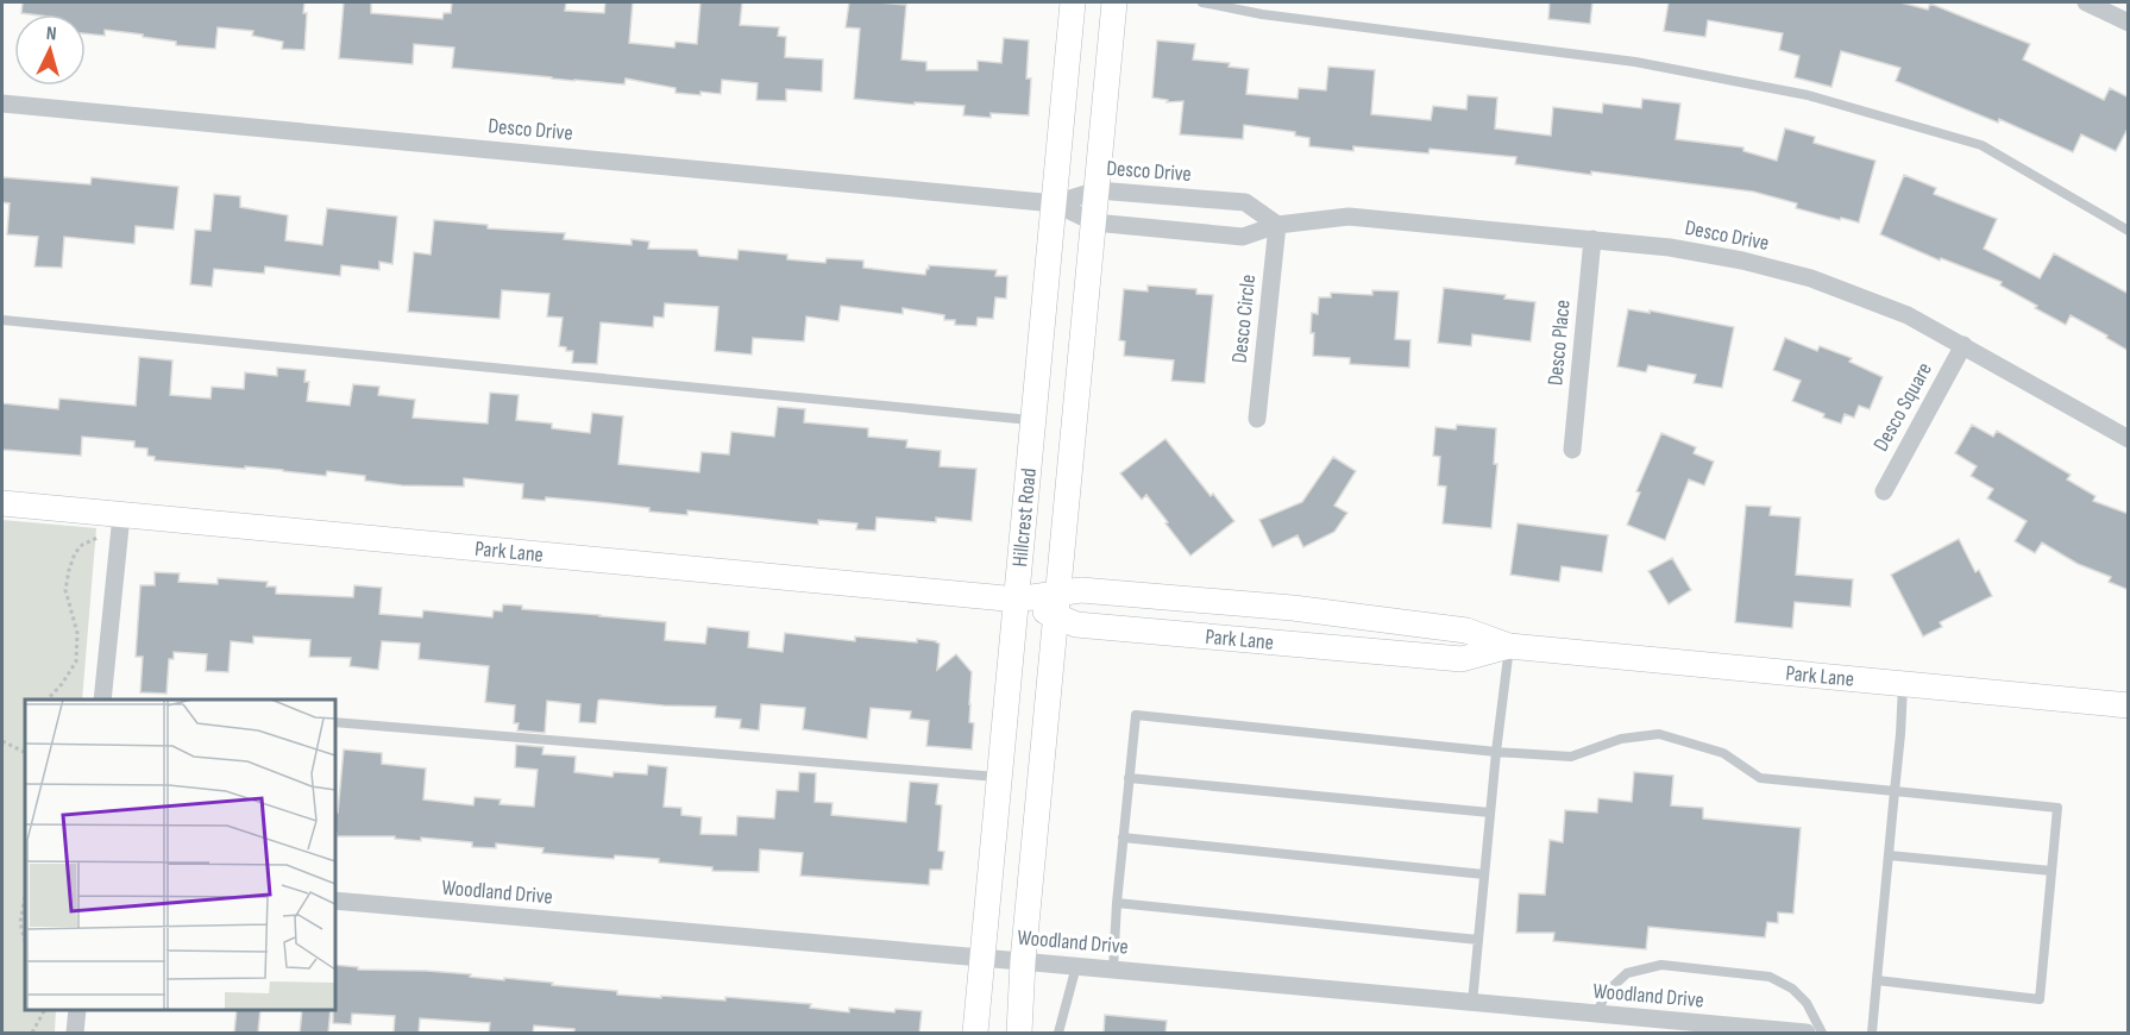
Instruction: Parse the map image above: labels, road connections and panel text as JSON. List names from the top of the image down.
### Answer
{
  "streets": {
    "street": [
      "Desco Drive",
      "Desco Circle",
      "Desco Place",
      "Desco Square",
      "Hillcrest Road",
      "Park Lane",
      "Woodland Drive"
    ]
  },
  "crossings": [
    ["Desco Drive", "Desco Circle"],
    ["Desco Drive", "Desco Place"],
    ["Desco Drive", "Desco Square"],
    ["Desco Drive", "Hillcrest Road"],
    ["Hillcrest Road", "Park Lane"],
    ["Hillcrest Road", "Woodland Drive"]
  ],
  "north": "top"
}
